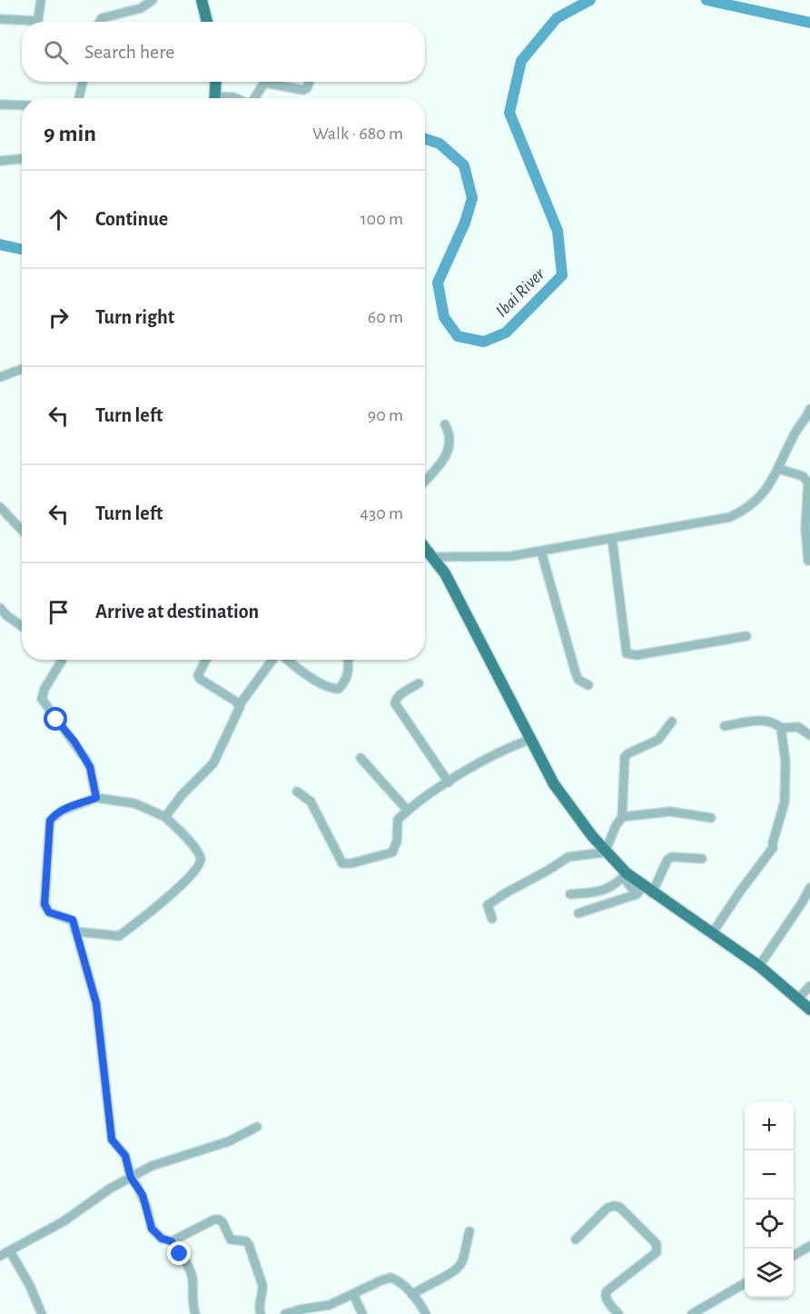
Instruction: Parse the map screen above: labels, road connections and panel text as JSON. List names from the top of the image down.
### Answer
{
  "water": ["Ibai River"],
  "page": {
    "search": "Search here",
    "heading": ["9 min", "Walk · 680 m"],
    "list": [
      ["Continue", "100 m"],
      ["Turn right", "60 m"],
      ["Turn left", "90 m"],
      ["Turn left", "430 m"],
      "Arrive at destination"
    ],
    "map_buttons": ["+", "−"]
  }
}
